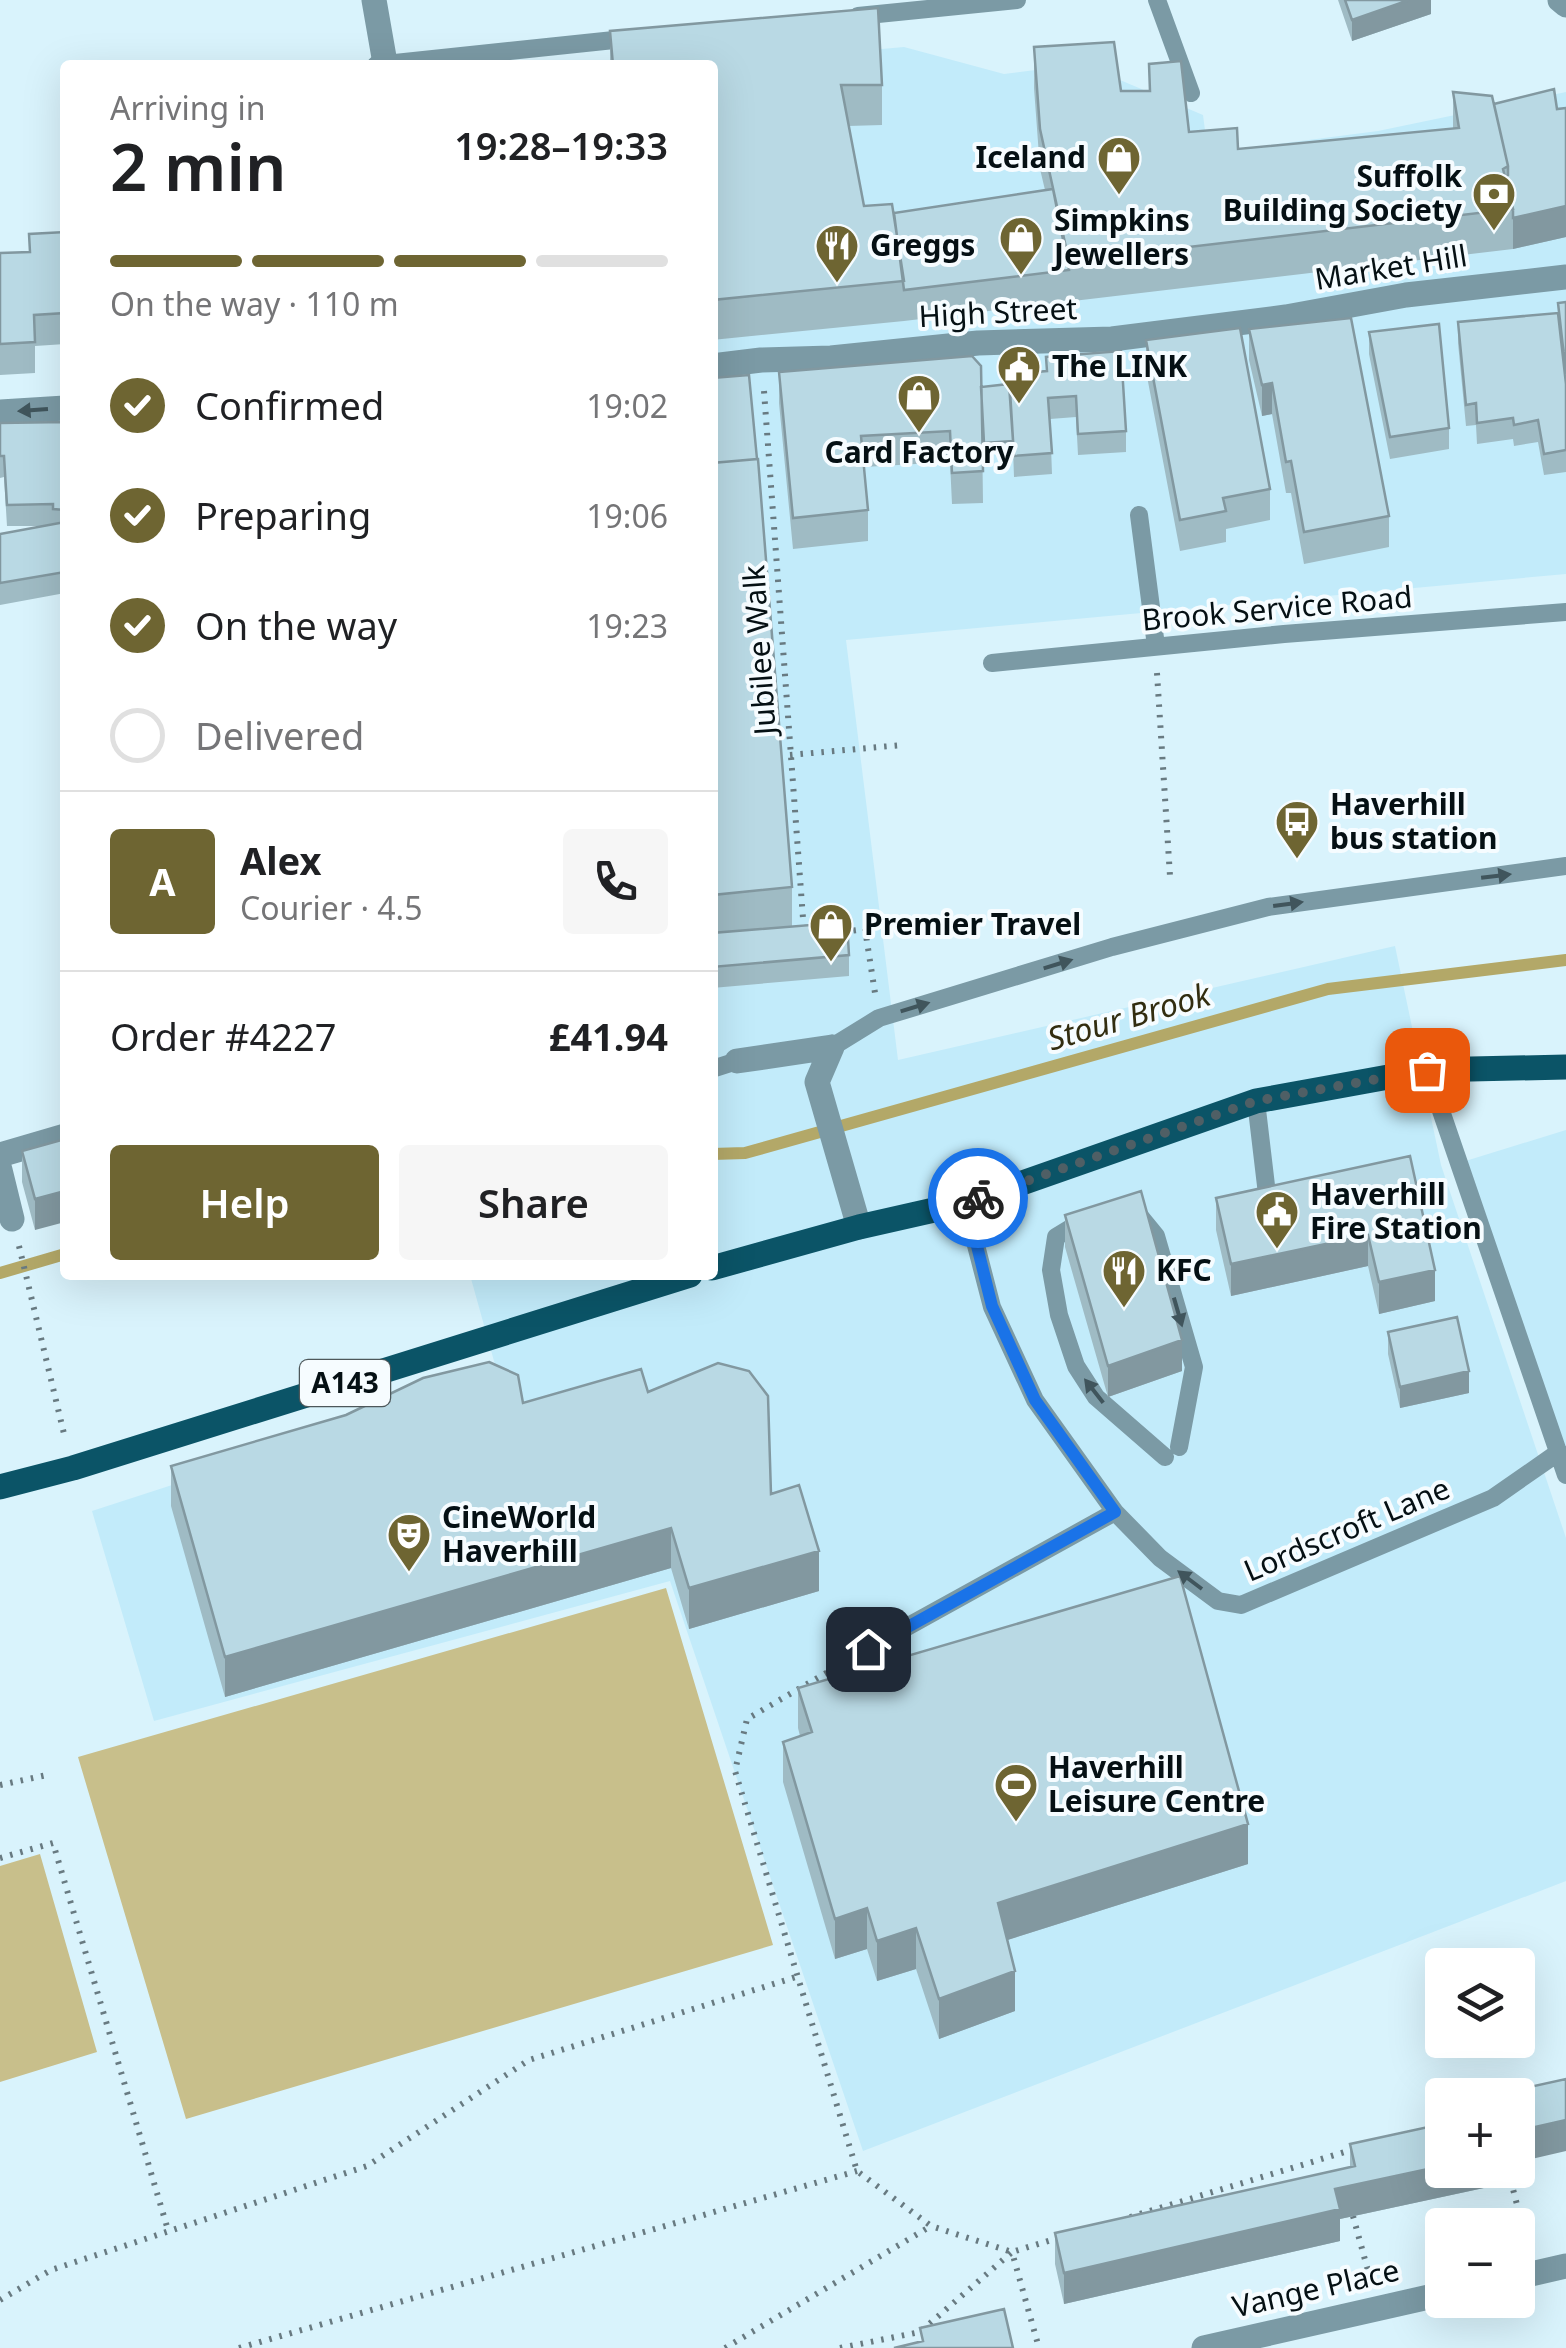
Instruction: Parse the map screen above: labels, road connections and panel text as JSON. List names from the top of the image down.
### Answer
{
  "streets": {
    "main road": ["A143"],
    "street": ["Market Hill", "High Street", "Vange Place"],
    "lane": ["Brook Service Road", "Lordscroft Lane"],
    "path": ["Jubilee Walk"]
  },
  "crossings": [
    ["Market Hill", "High Street"],
    ["High Street", "Jubilee Walk"]
  ],
  "one_way": ["Lordscroft Lane"],
  "water": ["Stour Brook"],
  "places": {
    "shop": [
      "Iceland",
      "Simpkins Jewellers",
      "Card Factory",
      "Premier Travel"
    ],
    "bank": ["Suffolk Building Society"],
    "restaurant": ["Greggs", "KFC"],
    "public building": ["The LINK", "Haverhill Fire Station"],
    "bus stop": ["Haverhill bus station"],
    "theatre": ["CineWorld Haverhill"],
    "sports": ["Haverhill Leisure Centre"]
  },
  "page": {
    "heading": ["2 min", "Arriving in", "19:28–19:33"],
    "panel": [
      "Alex",
      "Courier · 4.5",
      "Order #4227",
      "£41.94"
    ],
    "bar": "On the way · 110 m",
    "list": [
      ["Confirmed", "19:02"],
      ["Preparing", "19:06"],
      ["On the way", "19:23"],
      "Delivered"
    ],
    "round": "A",
    "buttons": ["Help", "Share"],
    "map_buttons": ["+", "−"]
  }
}
